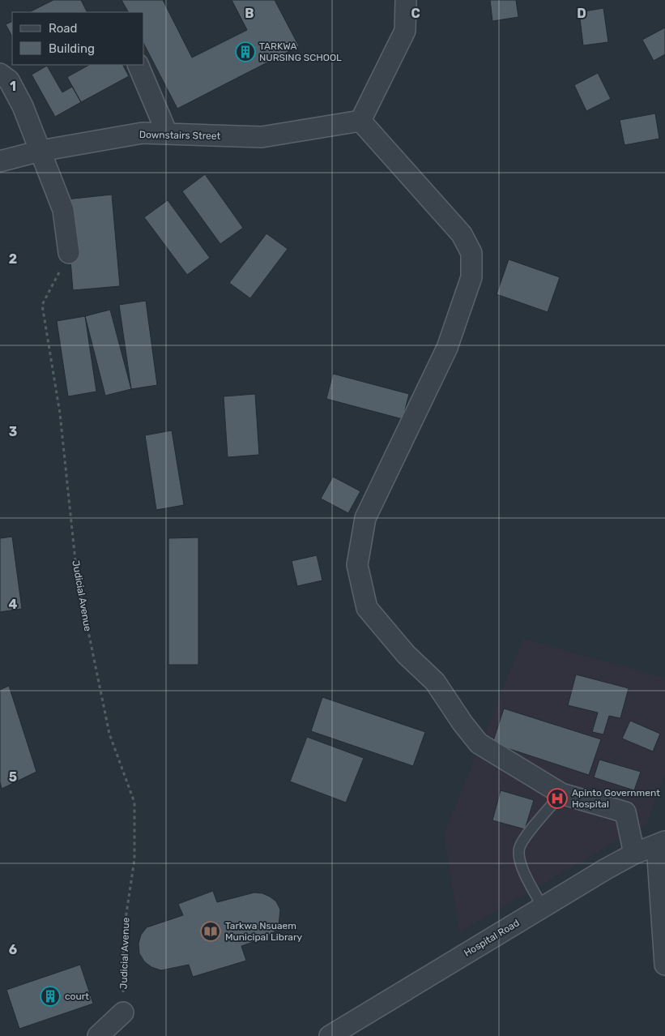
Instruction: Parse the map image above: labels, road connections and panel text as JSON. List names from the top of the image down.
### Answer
{
  "streets": {
    "street": ["Downstairs Street", "Hospital Road"],
    "path": ["Judicial Avenue"]
  },
  "places": {
    "building": ["TARKWA NURSING SCHOOL", "court"],
    "hospital": ["Apinto Government Hospital"],
    "library": ["Tarkwa Nsuaem Municipal Library"]
  },
  "legend": ["Road", "Building"],
  "grid": {
    "columns": ["B", "C", "D"],
    "rows": [
      "1",
      "2",
      "3",
      "4",
      "5",
      "6"
    ]
  }
}
